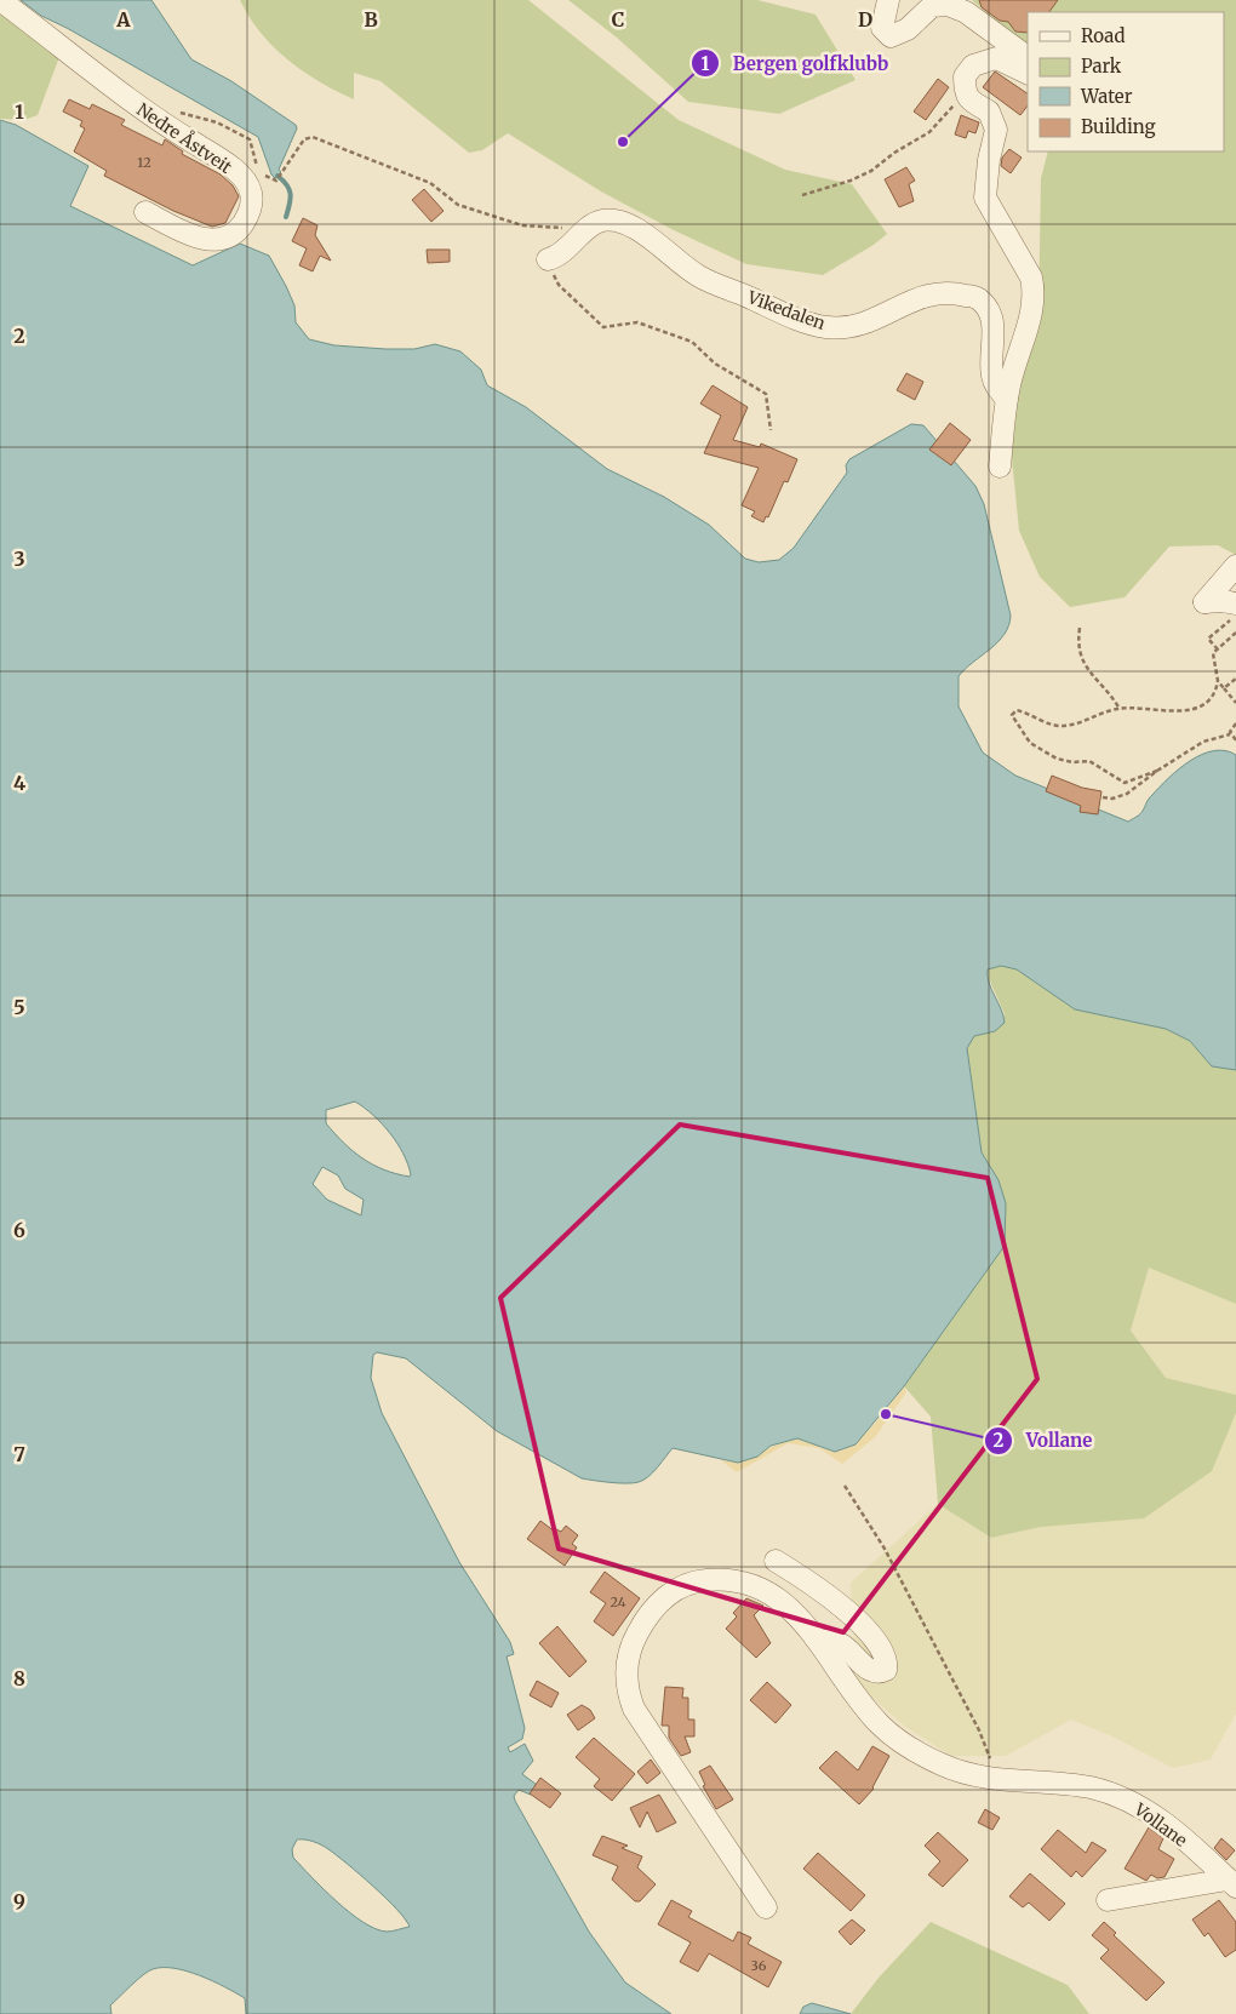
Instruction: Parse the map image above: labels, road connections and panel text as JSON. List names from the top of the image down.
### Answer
{
  "streets": {
    "street": ["Nedre Åstveit", "Vikedalen", "Vollane"]
  },
  "places": ["Bergen golfklubb", "Vollane"],
  "house_numbers": ["12", "24", "36"],
  "legend": [
    "Road",
    "Park",
    "Water",
    "Building"
  ],
  "grid": {
    "columns": [
      "A",
      "B",
      "C",
      "D"
    ],
    "rows": [
      "1",
      "2",
      "3",
      "4",
      "5",
      "6",
      "7",
      "8",
      "9"
    ]
  }
}
